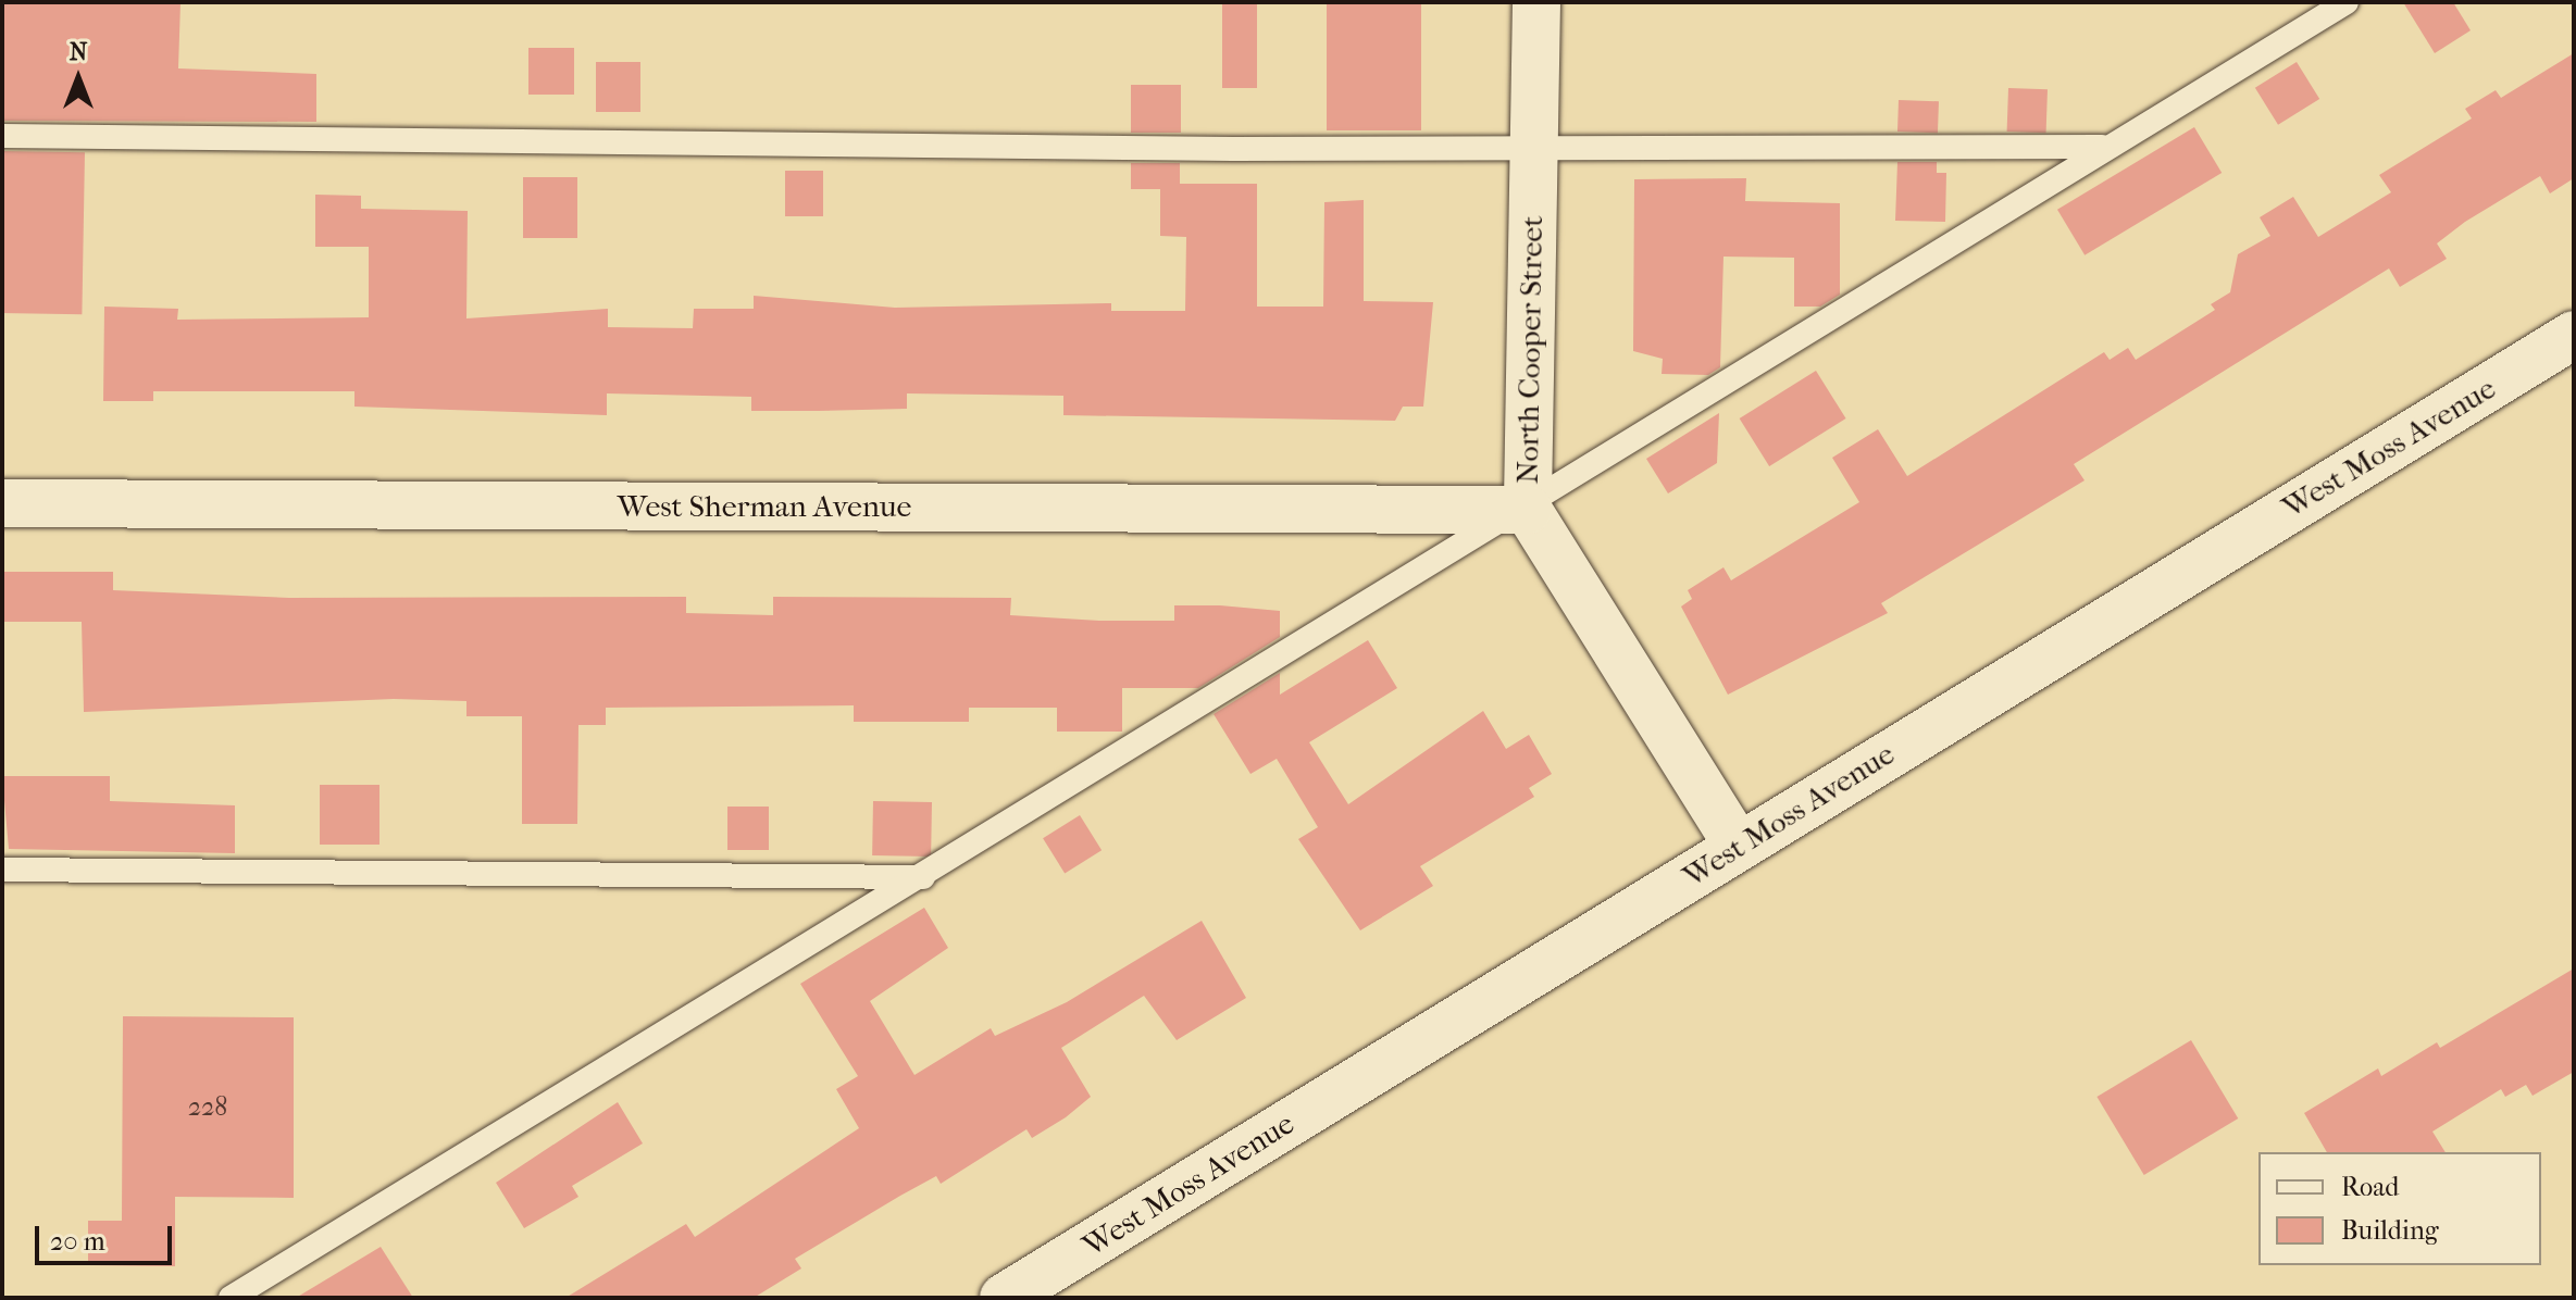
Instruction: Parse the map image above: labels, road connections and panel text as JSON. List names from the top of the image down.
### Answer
{
  "streets": {
    "street": ["North Cooper Street", "West Moss Avenue", "West Sherman Avenue"]
  },
  "crossings": [
    ["North Cooper Street", "West Moss Avenue"],
    ["North Cooper Street", "West Sherman Avenue"]
  ],
  "house_numbers": ["228"],
  "legend": ["Road", "Building"],
  "scale_bar": "20 m",
  "north": "top"
}
